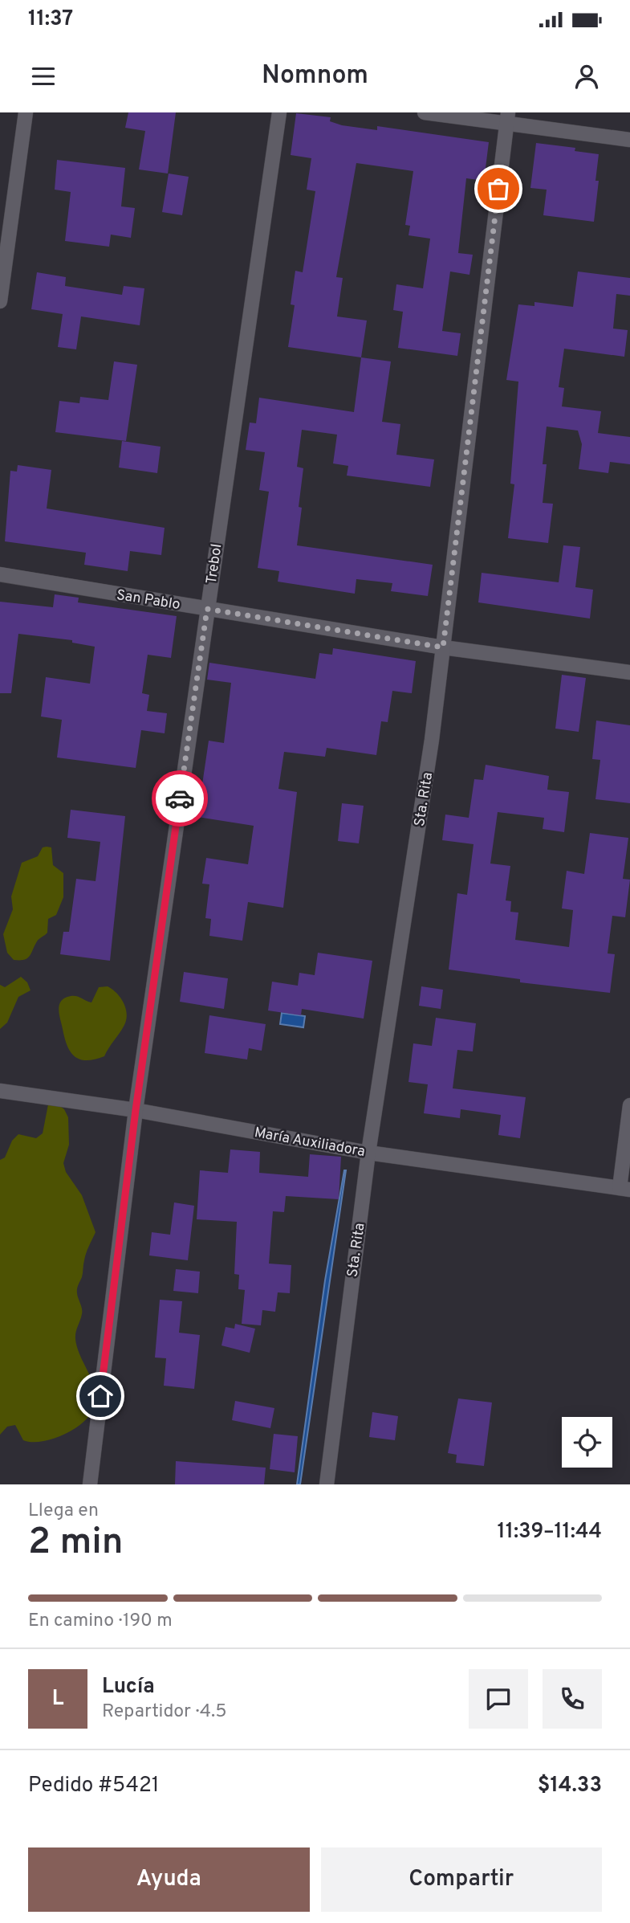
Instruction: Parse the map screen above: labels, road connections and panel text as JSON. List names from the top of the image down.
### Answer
{
  "streets": {
    "street": [
      "Trebol",
      "San Pablo",
      "Sta. Rita",
      "María Auxiliadora"
    ]
  },
  "crossings": [
    ["Trebol", "San Pablo"],
    ["Trebol", "María Auxiliadora"],
    ["San Pablo", "Sta. Rita"],
    ["Sta. Rita", "María Auxiliadora"]
  ],
  "page": {
    "status": "11:37",
    "header": "Nomnom",
    "heading": ["2 min", "Llega en", "11:39–11:44"],
    "panel": [
      "Lucía",
      "Repartidor · 4.5",
      "Pedido #5421",
      "$14.33"
    ],
    "bar": "En camino · 190 m",
    "round": "L",
    "buttons": ["Ayuda", "Compartir"]
  }
}
